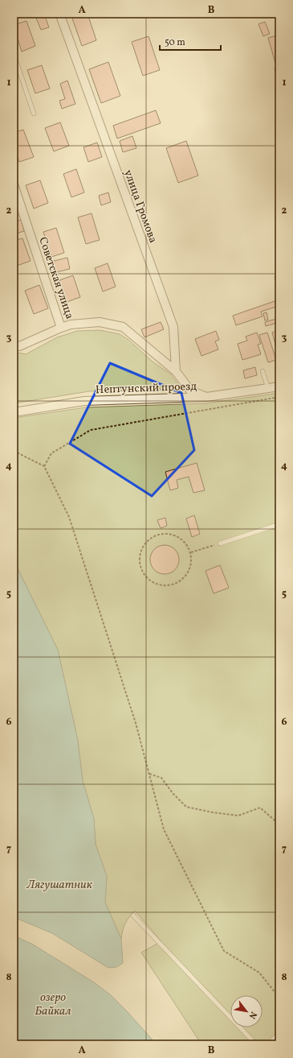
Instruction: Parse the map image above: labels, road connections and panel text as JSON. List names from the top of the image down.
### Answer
{
  "streets": {
    "street": ["улица Громова", "Советская улица", "Нептунский проезд"]
  },
  "crossings": [
    ["улица Громова", "Советская улица"]
  ],
  "water": ["Лягушатник", "озеро Байкал"],
  "scale_bar": "50 m",
  "north": "bottom right",
  "grid": {
    "columns": ["A", "B"],
    "rows": [
      "1",
      "2",
      "3",
      "4",
      "5",
      "6",
      "7",
      "8"
    ]
  }
}
